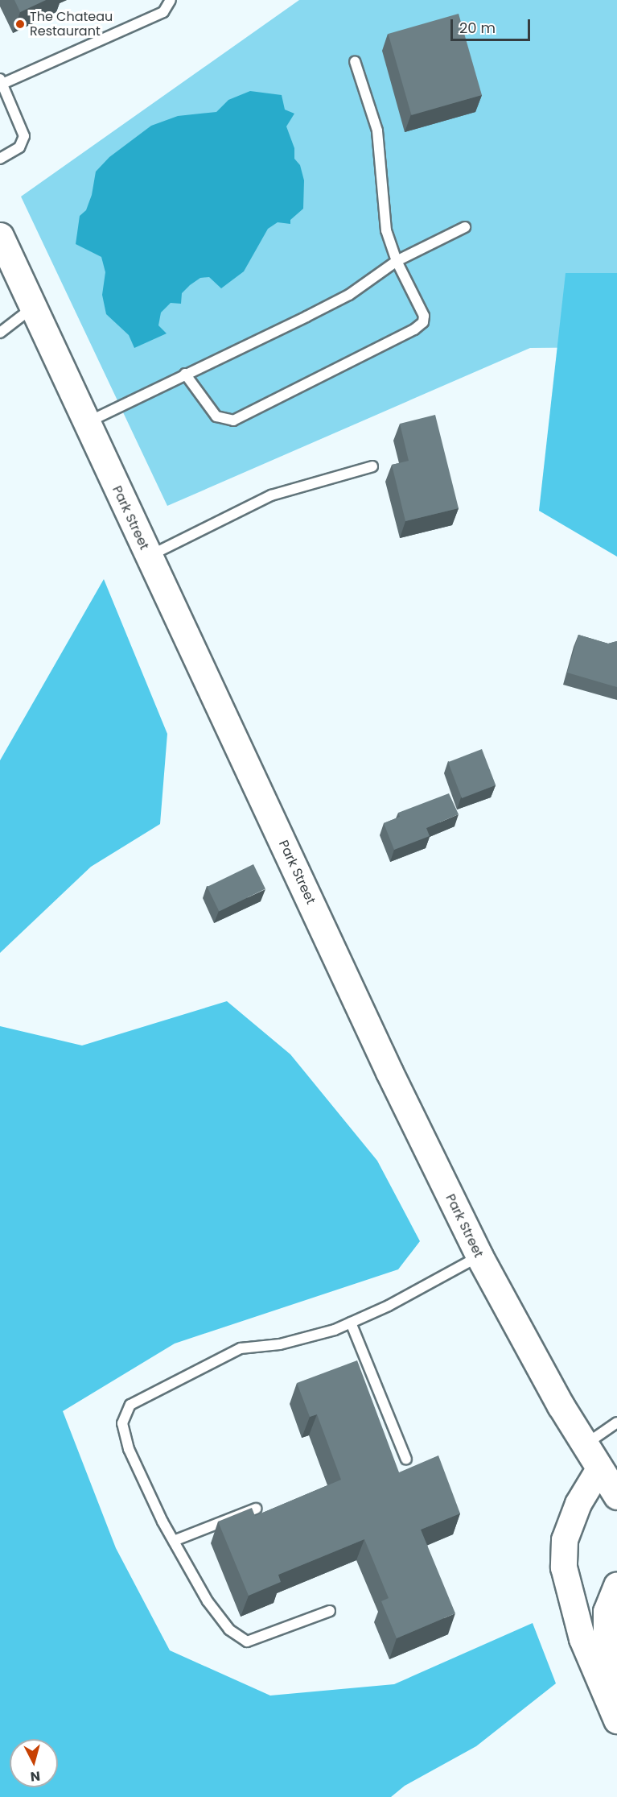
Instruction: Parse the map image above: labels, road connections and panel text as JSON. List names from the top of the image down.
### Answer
{
  "streets": {
    "main road": ["Park Street"]
  },
  "places": ["The Chateau Restaurant"],
  "scale_bar": "20 m",
  "north": "bottom"
}
